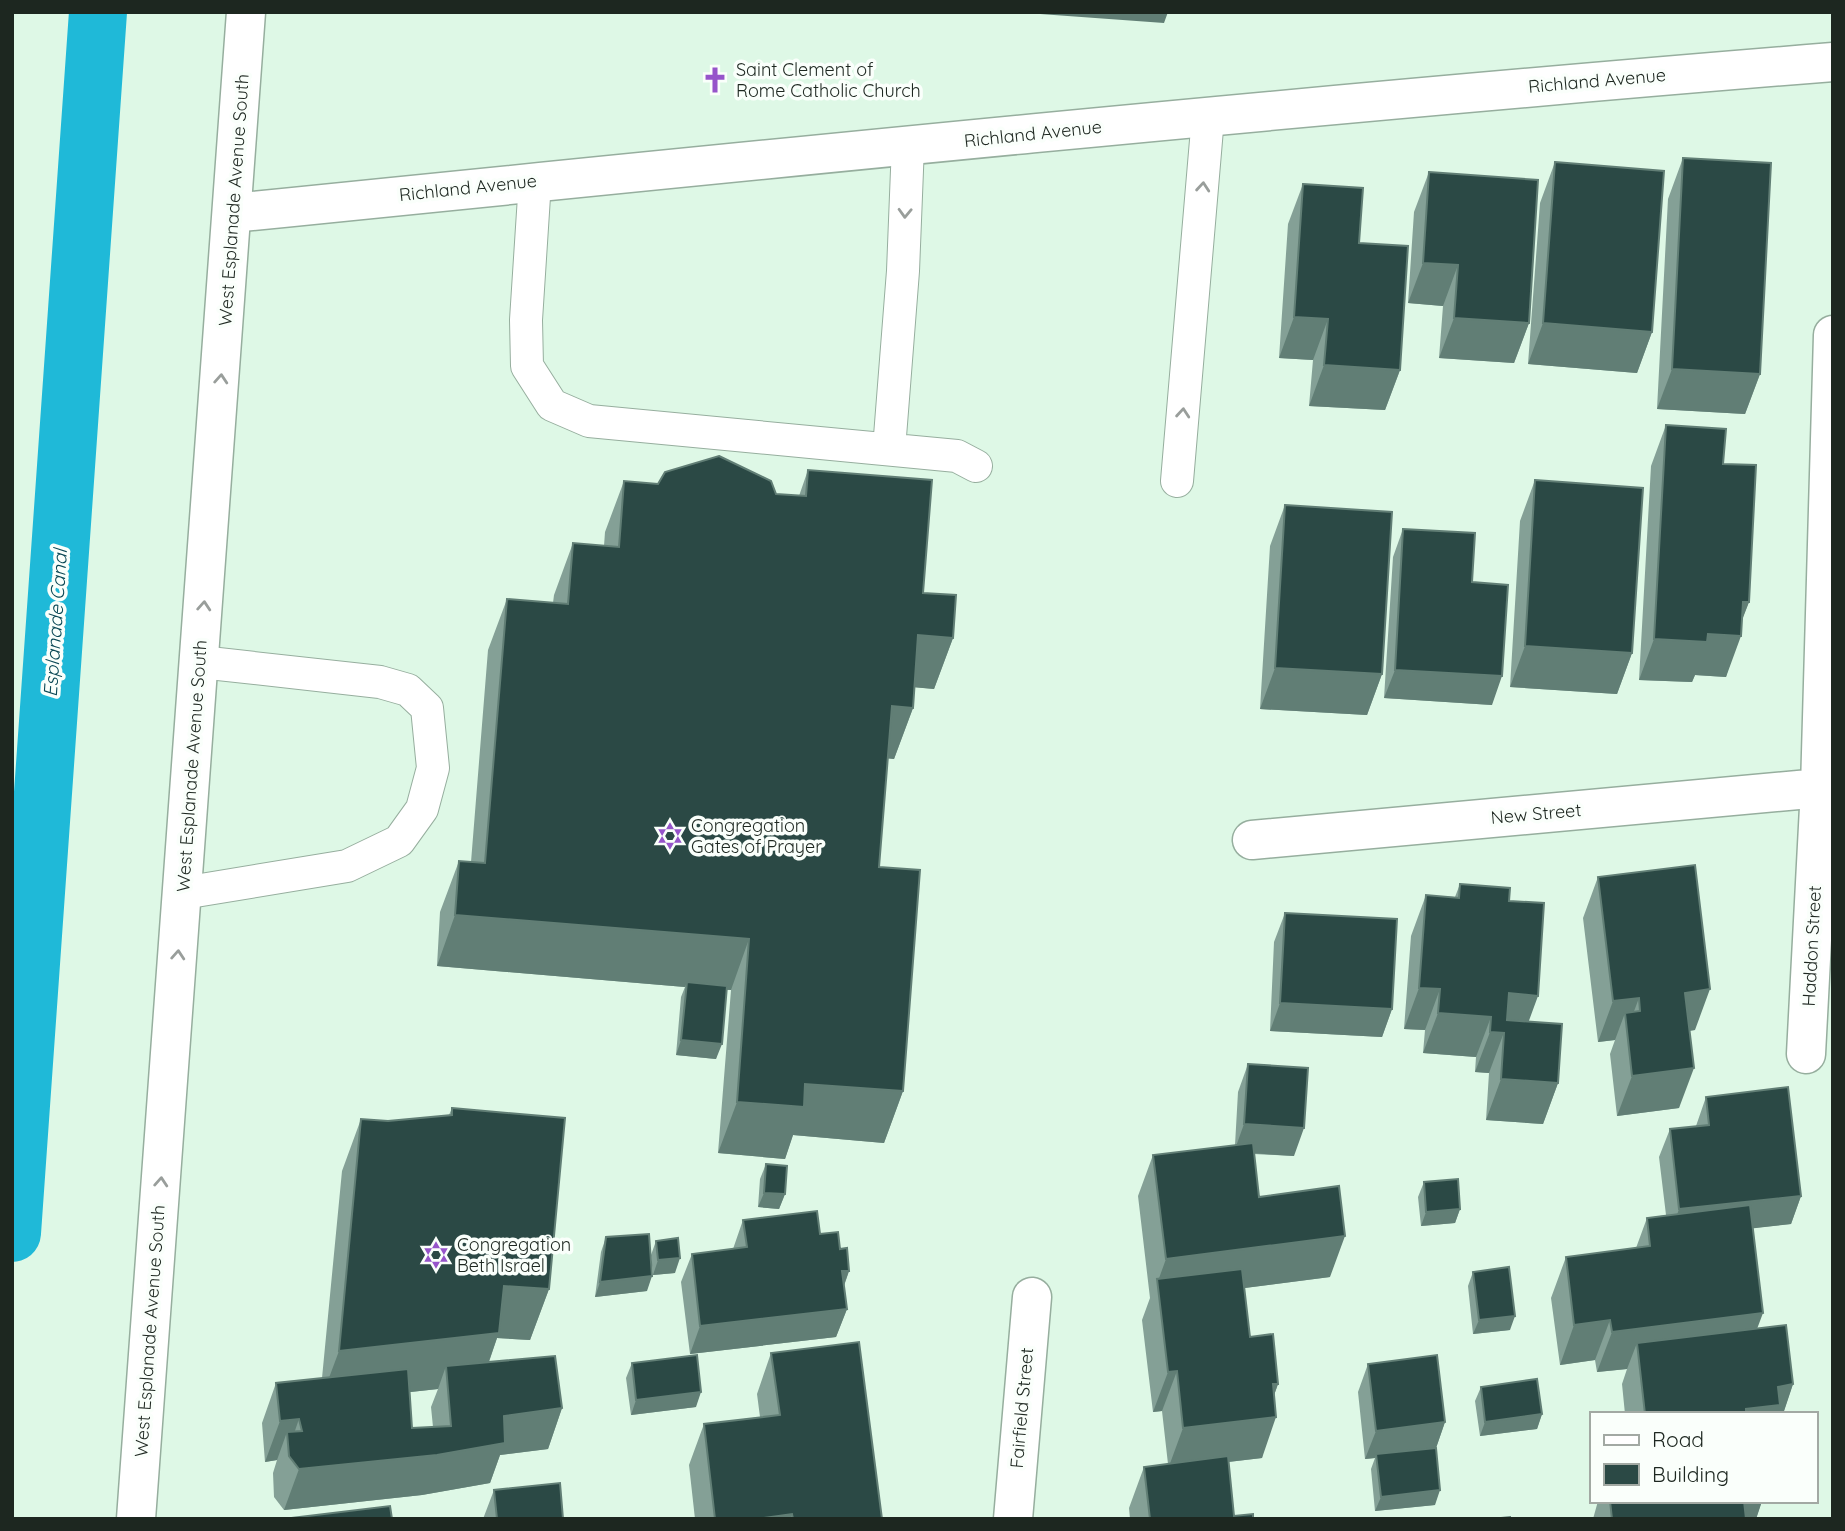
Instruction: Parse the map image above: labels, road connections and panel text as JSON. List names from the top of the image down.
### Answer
{
  "streets": {
    "street": [
      "Richland Avenue",
      "West Esplanade Avenue South",
      "New Street",
      "Haddon Street",
      "Fairfield Street"
    ]
  },
  "crossings": [
    ["Richland Avenue", "West Esplanade Avenue South"],
    ["New Street", "Haddon Street"]
  ],
  "one_way": ["West Esplanade Avenue South"],
  "water": ["Esplanade Canal"],
  "places": {
    "church": ["Saint Clement of Rome Catholic Church"],
    "synagogue": ["Congregation Gates of Prayer", "Congregation Beth Israel"]
  },
  "legend": ["Road", "Building"]
}
